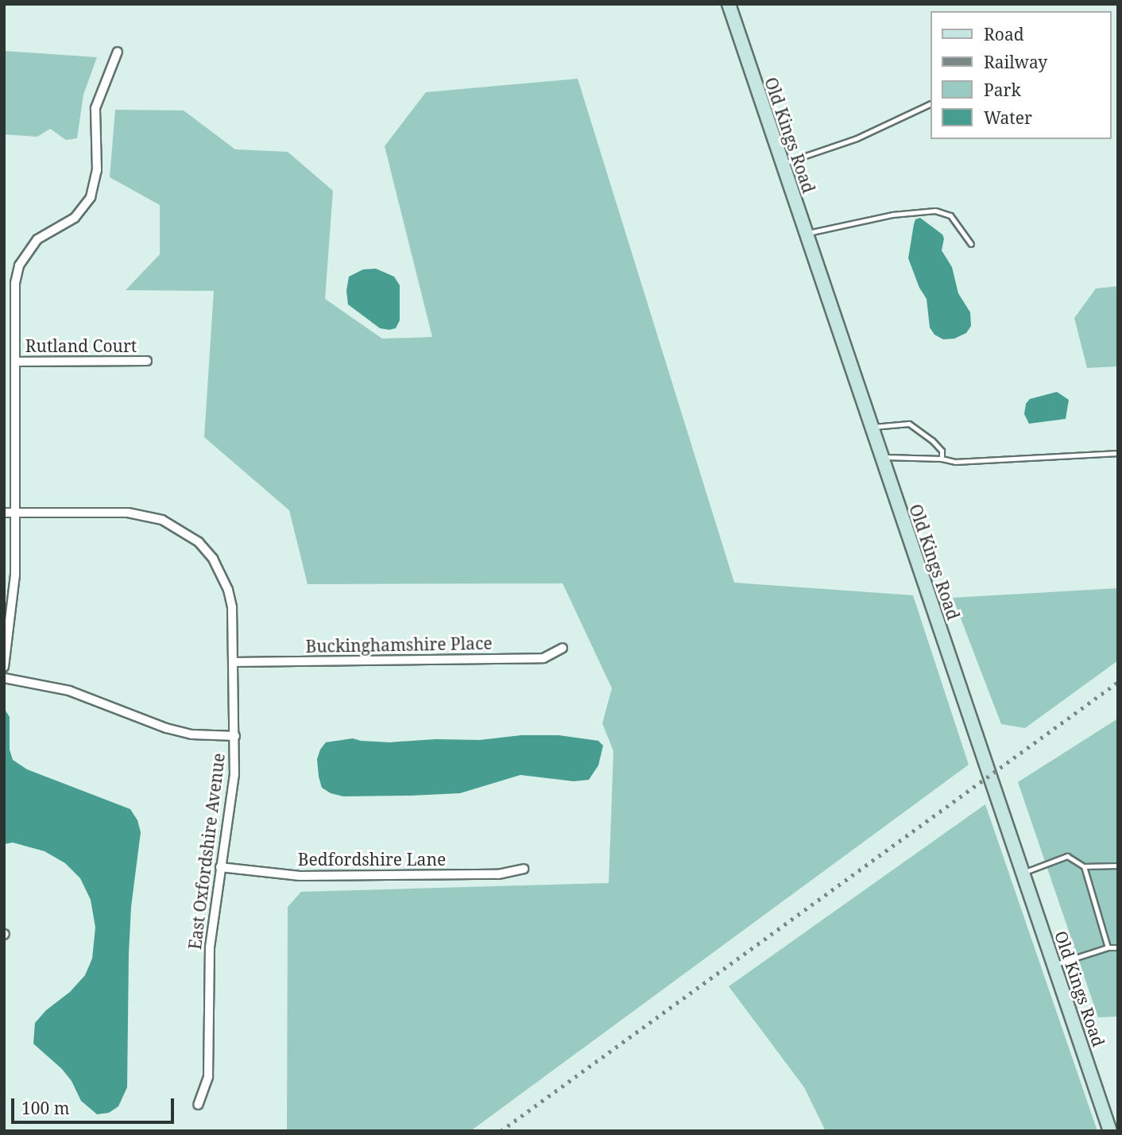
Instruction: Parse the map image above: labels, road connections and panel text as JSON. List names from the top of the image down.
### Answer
{
  "streets": {
    "street": [
      "Old Kings Road",
      "Rutland Court",
      "Buckinghamshire Place",
      "East Oxfordshire Avenue",
      "Bedfordshire Lane"
    ]
  },
  "crossings": [
    ["Buckinghamshire Place", "East Oxfordshire Avenue"],
    ["East Oxfordshire Avenue", "Bedfordshire Lane"]
  ],
  "legend": [
    "Road",
    "Railway",
    "Park",
    "Water"
  ],
  "scale_bar": "100 m"
}
